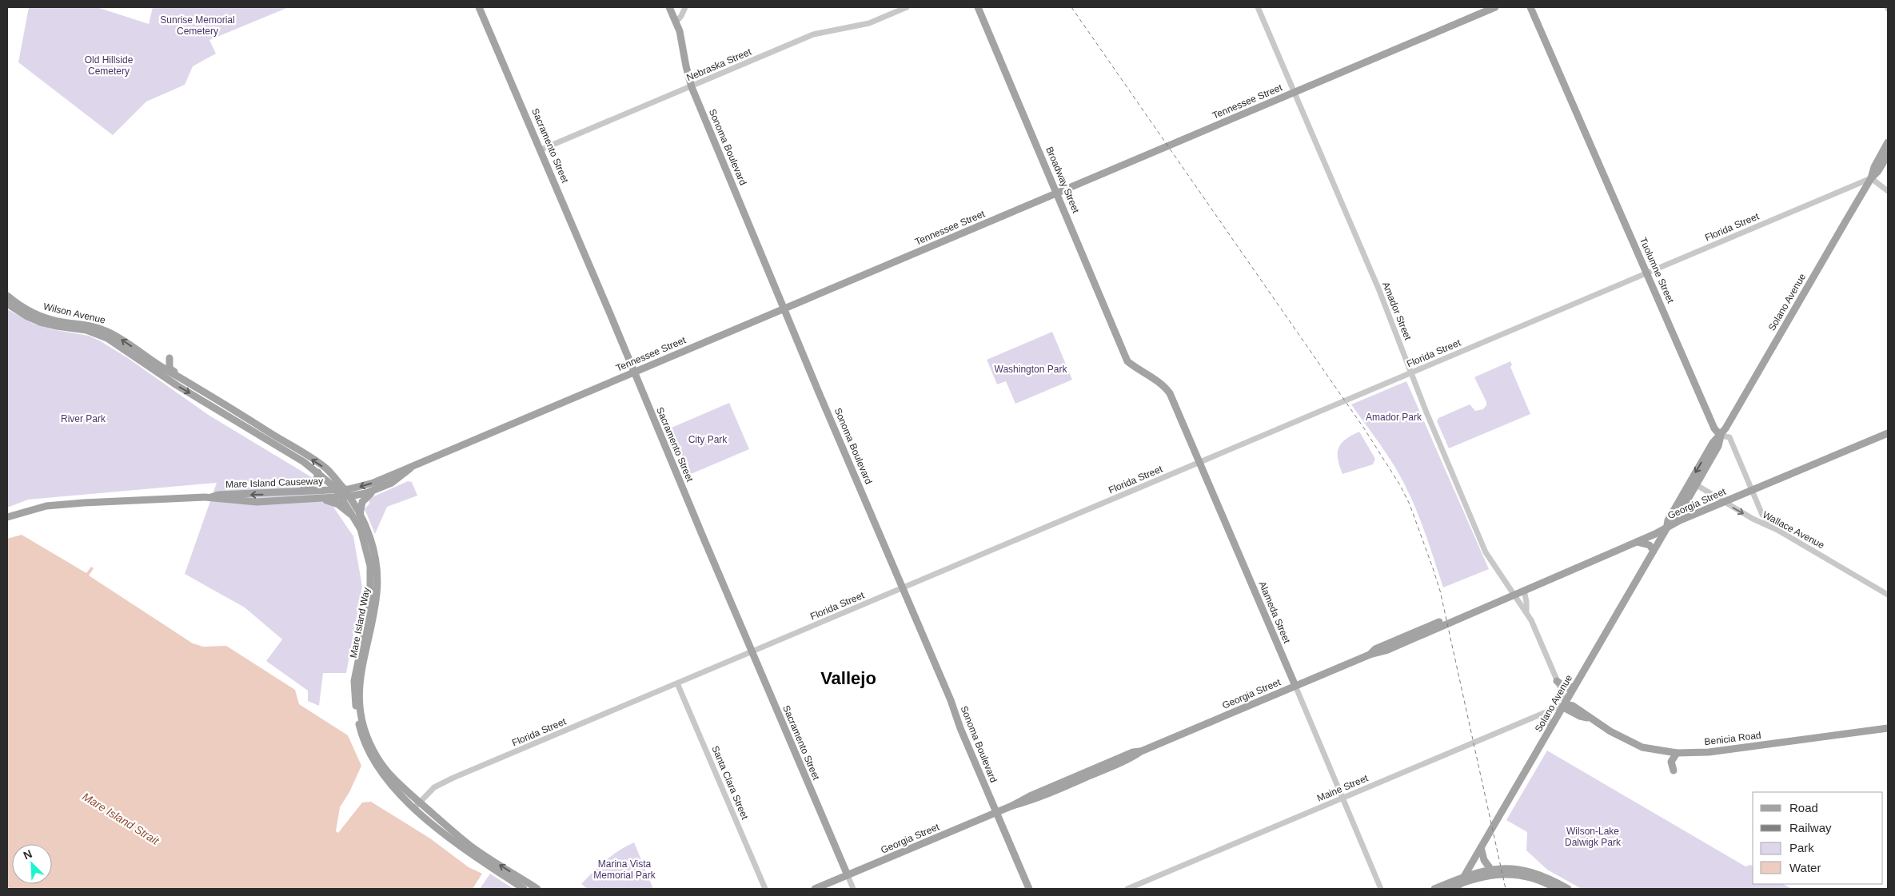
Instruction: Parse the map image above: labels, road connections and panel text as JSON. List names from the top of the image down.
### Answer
{
  "streets": {
    "main road": [
      "Tennessee Street",
      "Sacramento Street",
      "Sonoma Boulevard",
      "Broadway Street",
      "Tuolumne Street",
      "Solano Avenue",
      "Wilson Avenue",
      "Mare Island Causeway",
      "Georgia Street",
      "Alameda Street",
      "Mare Island Way",
      "Benicia Road"
    ],
    "street": [
      "Nebraska Street",
      "Florida Street",
      "Amador Street",
      "Wallace Avenue",
      "Santa Clara Street",
      "Maine Street"
    ]
  },
  "crossings": [
    ["Nebraska Street", "Sacramento Street"],
    ["Nebraska Street", "Sonoma Boulevard"],
    ["Tennessee Street", "Sacramento Street"],
    ["Tennessee Street", "Sonoma Boulevard"],
    ["Tennessee Street", "Broadway Street"],
    ["Tennessee Street", "Amador Street"],
    ["Tennessee Street", "Mare Island Causeway"],
    ["Tennessee Street", "Mare Island Way"],
    ["Sacramento Street", "Florida Street"],
    ["Sacramento Street", "Georgia Street"],
    ["Sonoma Boulevard", "Florida Street"],
    ["Sonoma Boulevard", "Georgia Street"],
    ["Broadway Street", "Alameda Street"],
    ["Florida Street", "Tuolumne Street"],
    ["Florida Street", "Solano Avenue"],
    ["Florida Street", "Amador Street"],
    ["Florida Street", "Alameda Street"],
    ["Florida Street", "Mare Island Way"],
    ["Florida Street", "Santa Clara Street"],
    ["Tuolumne Street", "Solano Avenue"],
    ["Tuolumne Street", "Georgia Street"],
    ["Tuolumne Street", "Wallace Avenue"],
    ["Solano Avenue", "Amador Street"],
    ["Solano Avenue", "Georgia Street"],
    ["Solano Avenue", "Wallace Avenue"],
    ["Solano Avenue", "Benicia Road"],
    ["Solano Avenue", "Maine Street"],
    ["Amador Street", "Georgia Street"],
    ["Amador Street", "Benicia Road"],
    ["Amador Street", "Maine Street"],
    ["Wilson Avenue", "Mare Island Way"],
    ["Mare Island Causeway", "Mare Island Way"],
    ["Georgia Street", "Wallace Avenue"],
    ["Georgia Street", "Alameda Street"],
    ["Alameda Street", "Maine Street"],
    ["Benicia Road", "Maine Street"]
  ],
  "districts": ["Vallejo"],
  "water": ["Mare Island Strait"],
  "parks": [
    "Sunrise Memorial Cemetery",
    "Old Hillside Cemetery",
    "Washington Park",
    "Amador Park",
    "River Park",
    "City Park",
    "Wilson-Lake Dalwigk Park",
    "Marina Vista Memorial Park"
  ],
  "legend": [
    "Road",
    "Railway",
    "Park",
    "Water"
  ],
  "north": "top left"
}
